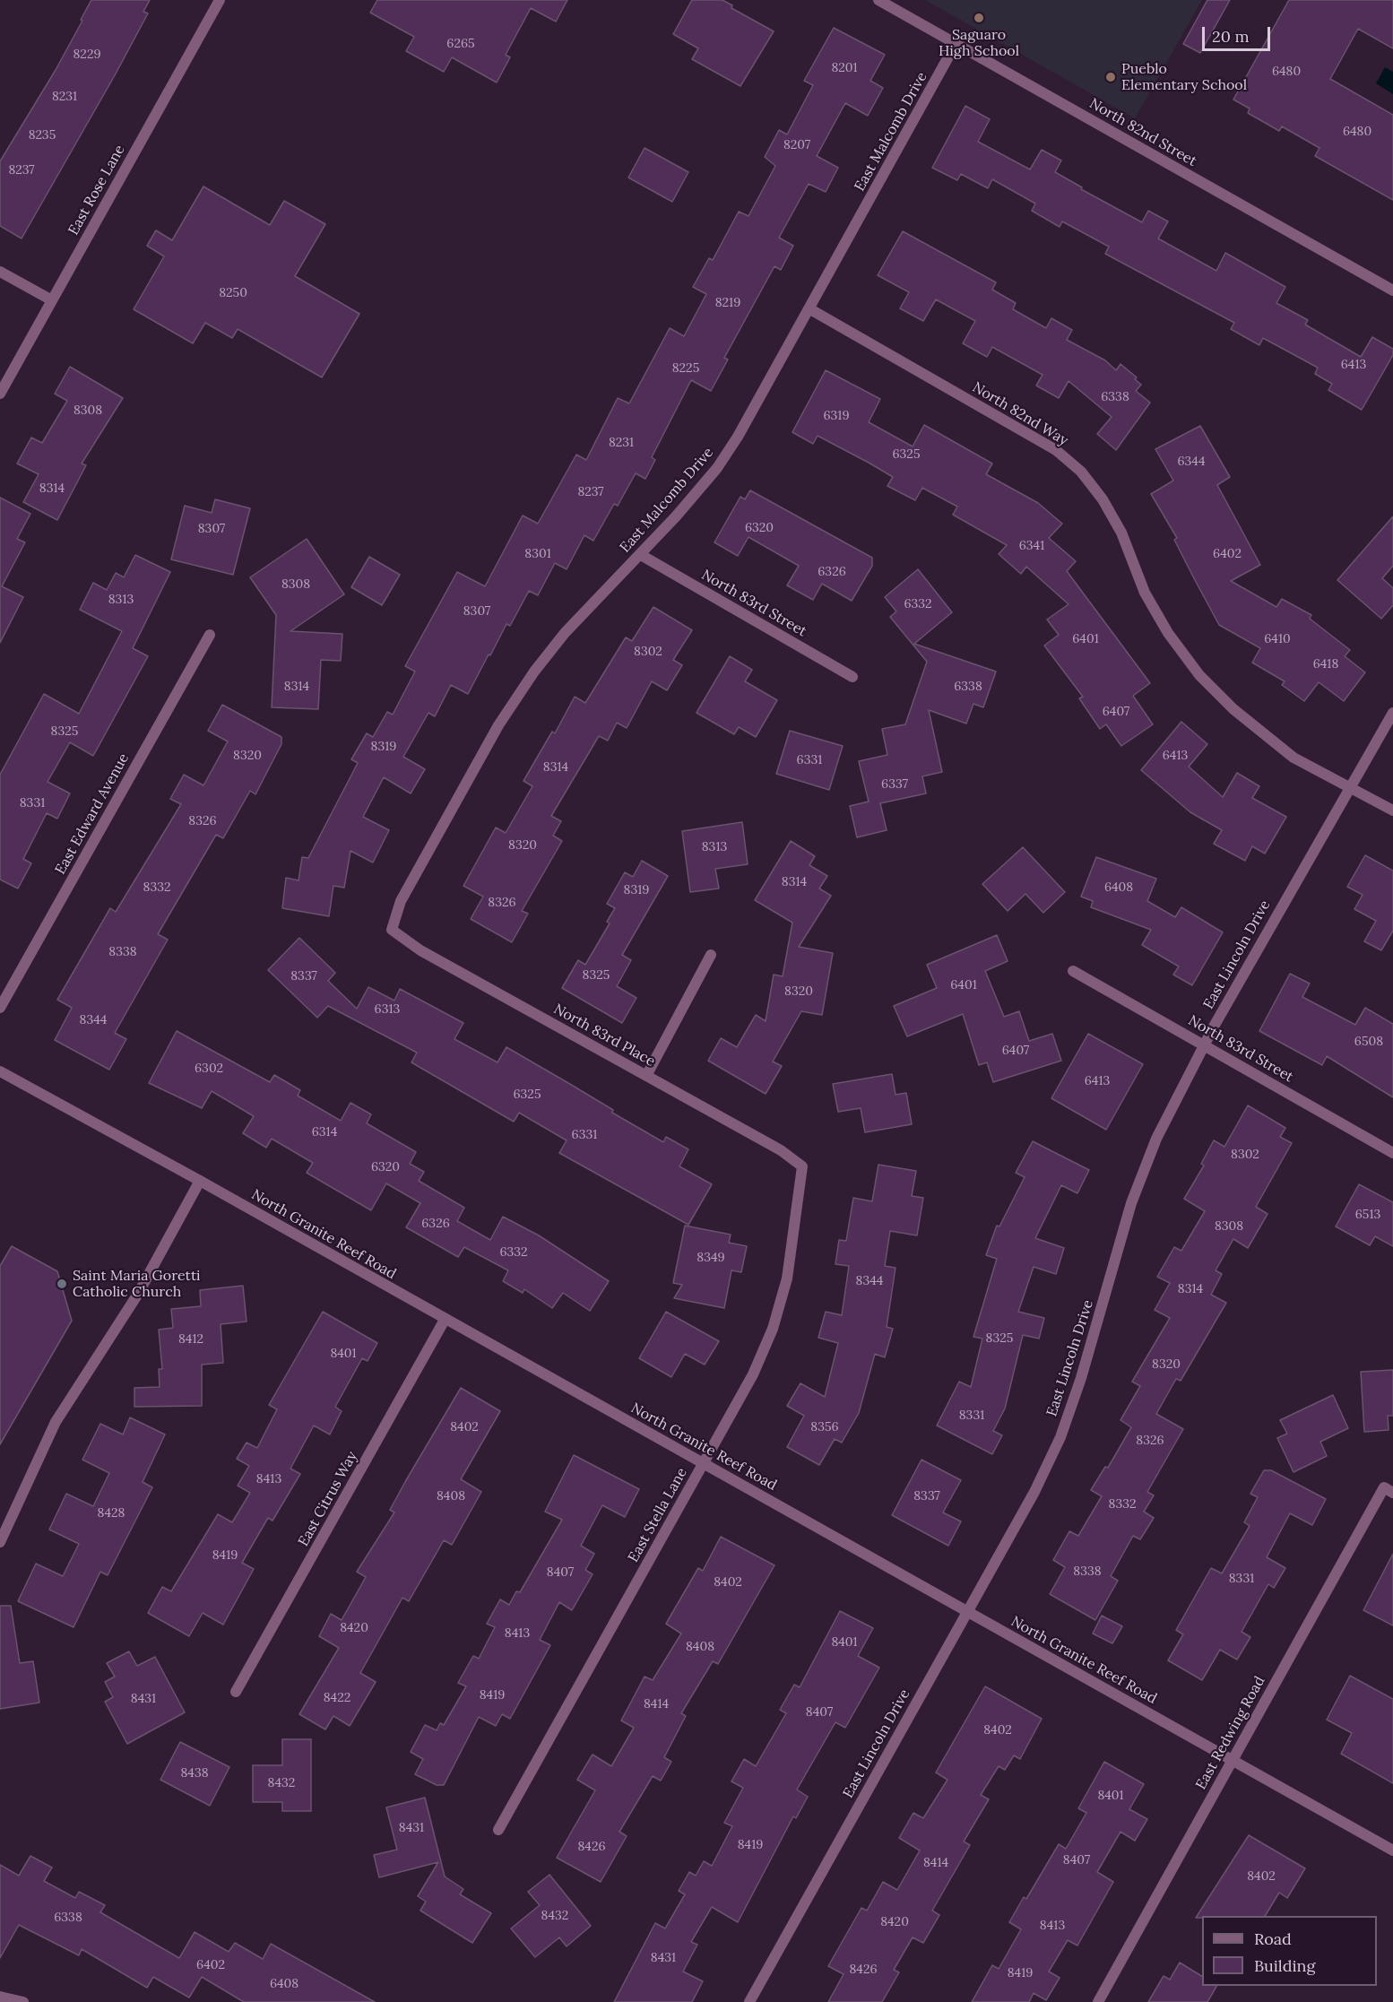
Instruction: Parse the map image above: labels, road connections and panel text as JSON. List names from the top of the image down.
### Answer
{
  "streets": {
    "street": [
      "East Malcomb Drive",
      "North 82nd Street",
      "East Rose Lane",
      "North 82nd Way",
      "North 83rd Street",
      "East Edward Avenue",
      "East Lincoln Drive",
      "North 83rd Place",
      "North Granite Reef Road",
      "East Citrus Way",
      "East Stella Lane",
      "East Redwing Road"
    ]
  },
  "crossings": [
    ["East Malcomb Drive", "North 82nd Street"],
    ["East Malcomb Drive", "North 82nd Way"],
    ["East Malcomb Drive", "North 83rd Street"],
    ["East Malcomb Drive", "North 83rd Place"],
    ["North 82nd Way", "East Lincoln Drive"],
    ["North 83rd Street", "East Lincoln Drive"],
    ["East Lincoln Drive", "North Granite Reef Road"],
    ["North 83rd Place", "East Stella Lane"],
    ["North Granite Reef Road", "East Citrus Way"],
    ["North Granite Reef Road", "East Stella Lane"],
    ["North Granite Reef Road", "East Redwing Road"]
  ],
  "places": ["Saguaro High School", "Pueblo Elementary School", "Saint Maria Goretti Catholic Church"],
  "house_numbers": [
    "6265",
    "8229",
    "8201",
    "6480",
    "8231",
    "6480",
    "8235",
    "8207",
    "8237",
    "8250",
    "8219",
    "6413",
    "8225",
    "6338",
    "8308",
    "6319",
    "8231",
    "6325",
    "6344",
    "8314",
    "8237",
    "6320",
    "8307",
    "6341",
    "8301",
    "6402",
    "6326",
    "8308",
    "8313",
    "6332",
    "8307",
    "6401",
    "6410",
    "8302",
    "6418",
    "8314",
    "6338",
    "6407",
    "8325",
    "8319",
    "8320",
    "6413",
    "6331",
    "8314",
    "6337",
    "8331",
    "8326",
    "8320",
    "8313",
    "8314",
    "8332",
    "6408",
    "8319",
    "8326",
    "8338",
    "8325",
    "8337",
    "6401",
    "8320",
    "6313",
    "8344",
    "6508",
    "6407",
    "6302",
    "6413",
    "6325",
    "6314",
    "6331",
    "8302",
    "6320",
    "6513",
    "6326",
    "8308",
    "6332",
    "8349",
    "8344",
    "8314",
    "8325",
    "8412",
    "8401",
    "8320",
    "8331",
    "8402",
    "8356",
    "8326",
    "8413",
    "8408",
    "8337",
    "8332",
    "8428",
    "8419",
    "8338",
    "8407",
    "8331",
    "8402",
    "8420",
    "8413",
    "8401",
    "8408",
    "8419",
    "8422",
    "8431",
    "8414",
    "8407",
    "8402",
    "8438",
    "8432",
    "8401",
    "8431",
    "8419",
    "8426",
    "8407",
    "8414",
    "8402",
    "8432",
    "6338",
    "8420",
    "8413",
    "8431",
    "6402",
    "8426",
    "8419",
    "6408"
  ],
  "legend": ["Road", "Building"],
  "scale_bar": "20 m"
}
